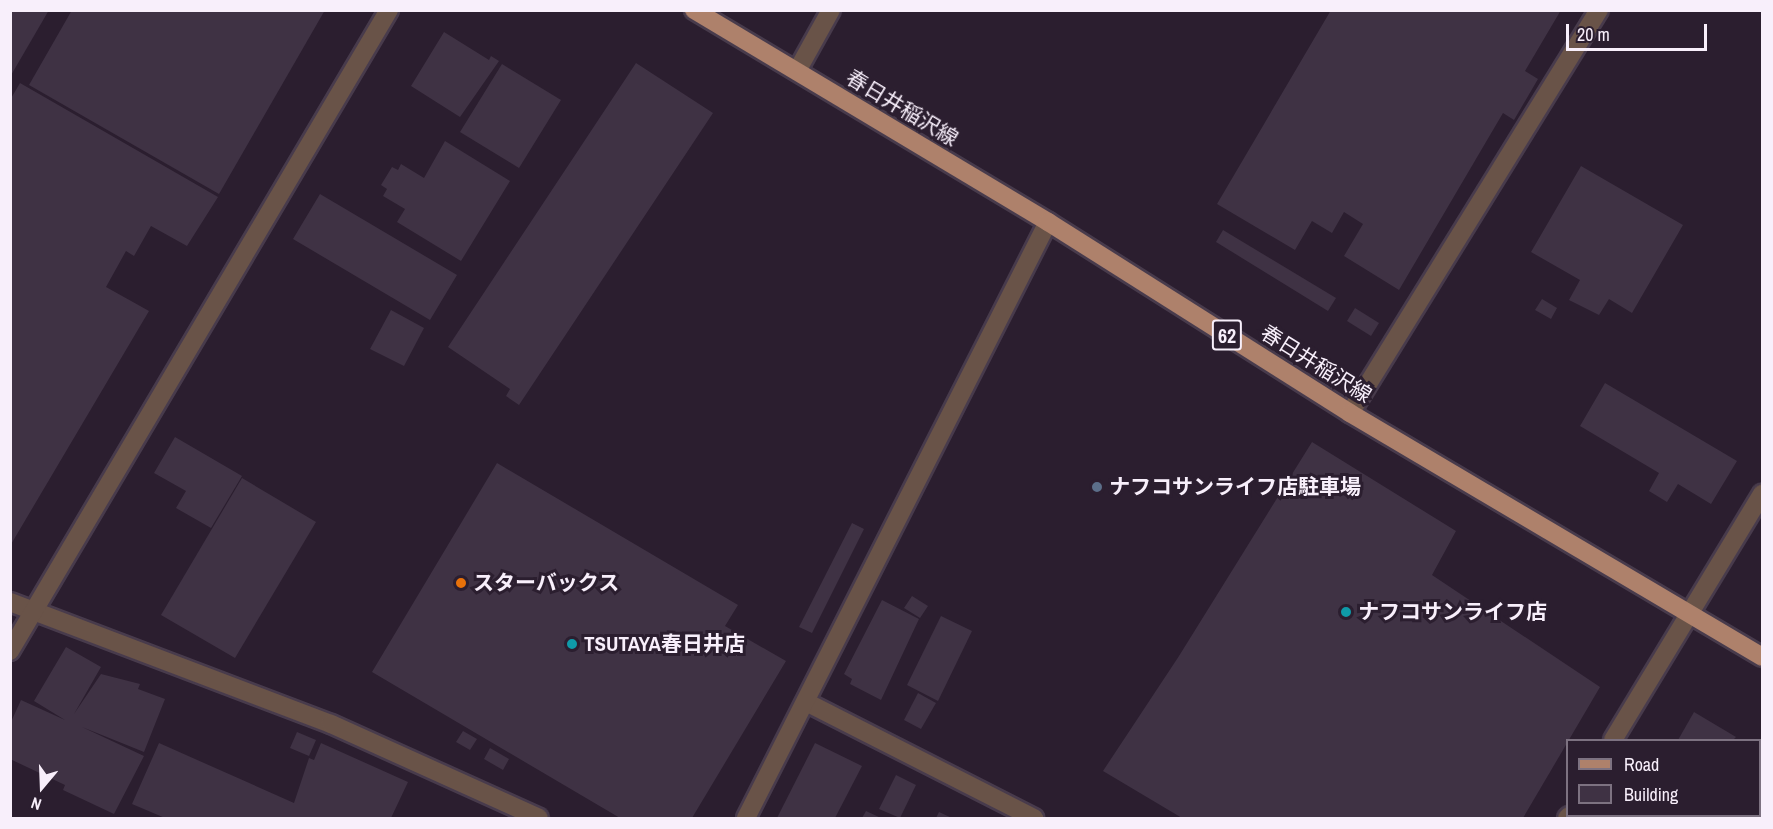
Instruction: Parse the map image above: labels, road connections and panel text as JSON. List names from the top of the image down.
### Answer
{
  "streets": {
    "main road": ["春日井稲沢線", "62"]
  },
  "places": [
    "ナフコサンライフ店駐車場",
    "スターバックス",
    "ナフコサンライフ店",
    "TSUTAYA春日井店"
  ],
  "legend": ["Road", "Building"],
  "scale_bar": "20 m",
  "north": "bottom"
}
